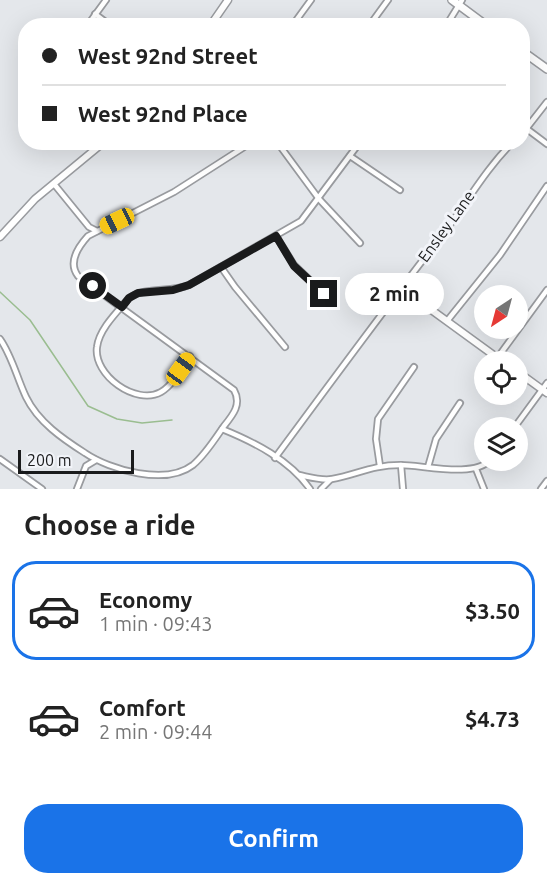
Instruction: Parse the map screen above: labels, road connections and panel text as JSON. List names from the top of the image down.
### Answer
{
  "streets": {
    "street": ["Ensley Lane"]
  },
  "scale_bar": "200 m",
  "north": "bottom left",
  "page": {
    "banner": ["West 92nd Street", "West 92nd Place"],
    "bubble": "2 min",
    "scale": "200 m",
    "heading": "Choose a ride",
    "list": [
      {
        "name": "Economy",
        "note": "1 min · 09:43",
        "value": "$3.50"
      },
      {
        "name": "Comfort",
        "note": "2 min · 09:44",
        "value": "$4.73"
      }
    ],
    "buttons": "Confirm"
  }
}
